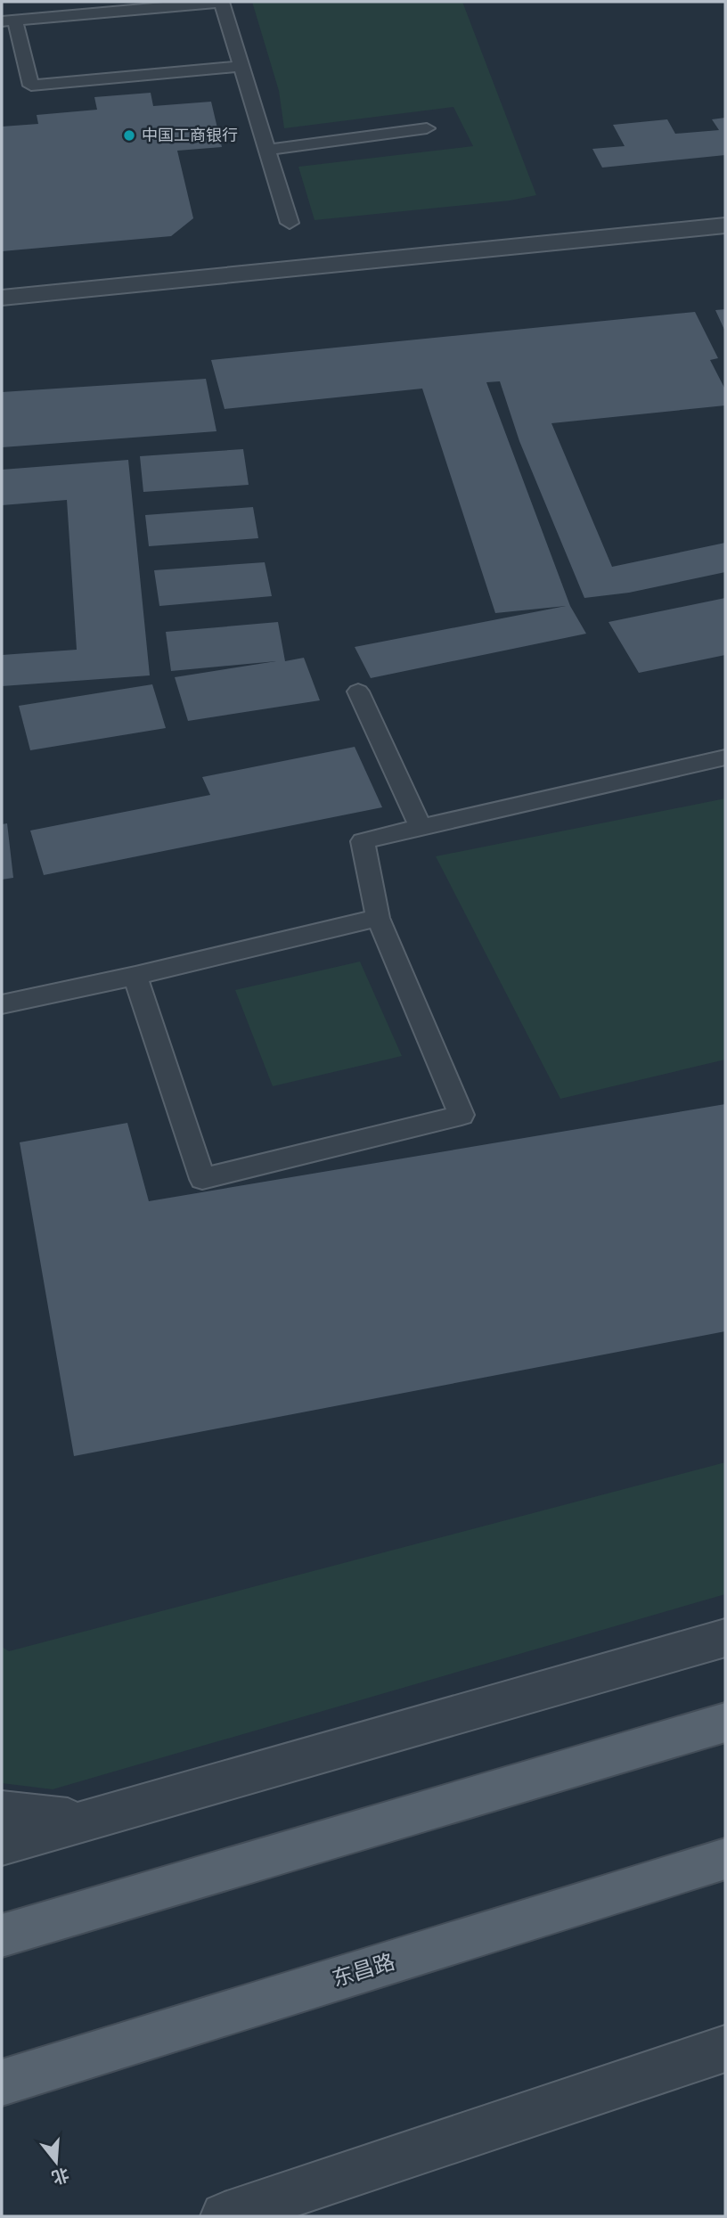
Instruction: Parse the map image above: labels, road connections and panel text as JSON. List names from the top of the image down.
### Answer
{
  "streets": {
    "main road": ["东昌路"]
  },
  "places": ["中国工商银行"],
  "north": "bottom"
}
